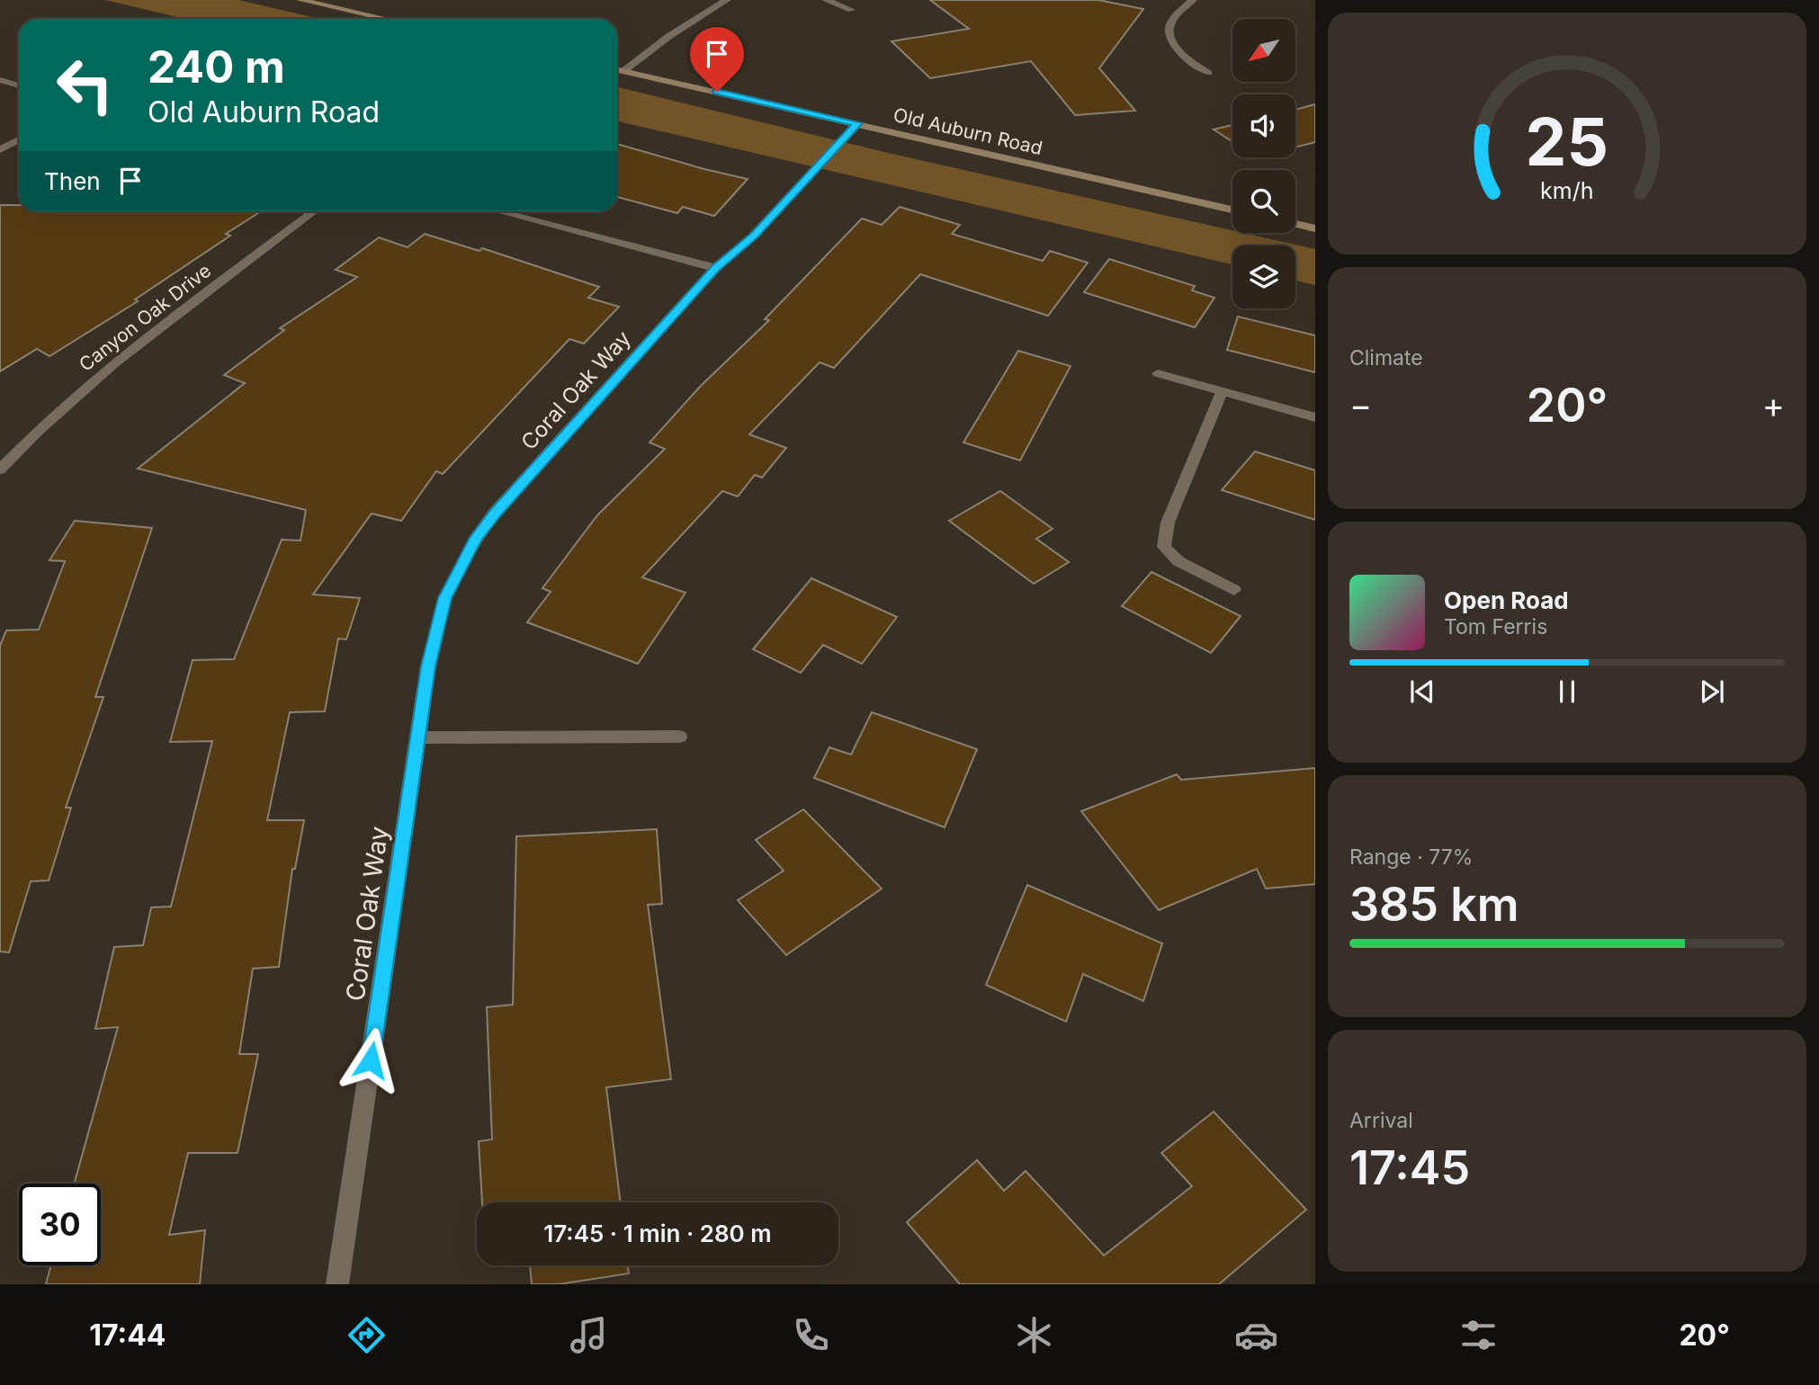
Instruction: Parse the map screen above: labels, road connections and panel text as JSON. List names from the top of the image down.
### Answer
{
  "streets": {
    "main road": ["Old Auburn Road"],
    "street": ["Canyon Oak Drive", "Coral Oak Way"]
  },
  "crossings": [
    ["Old Auburn Road", "Coral Oak Way"]
  ],
  "north": "bottom left",
  "page": {
    "turn": ["240 m", "Old Auburn Road"],
    "then": "Then",
    "tile": [
      "Climate",
      ["Range · 77%", "385 km"],
      ["Arrival", "17:45"]
    ],
    "heat": ["−", "20°", "+"],
    "song": ["Open Road", "Tom Ferris"],
    "limit": "30",
    "trip": "17:45 · 1 min · 280 m",
    "tabs": ["17:44", "20°"],
    "gauge": ["25", "km/h"]
  }
}
